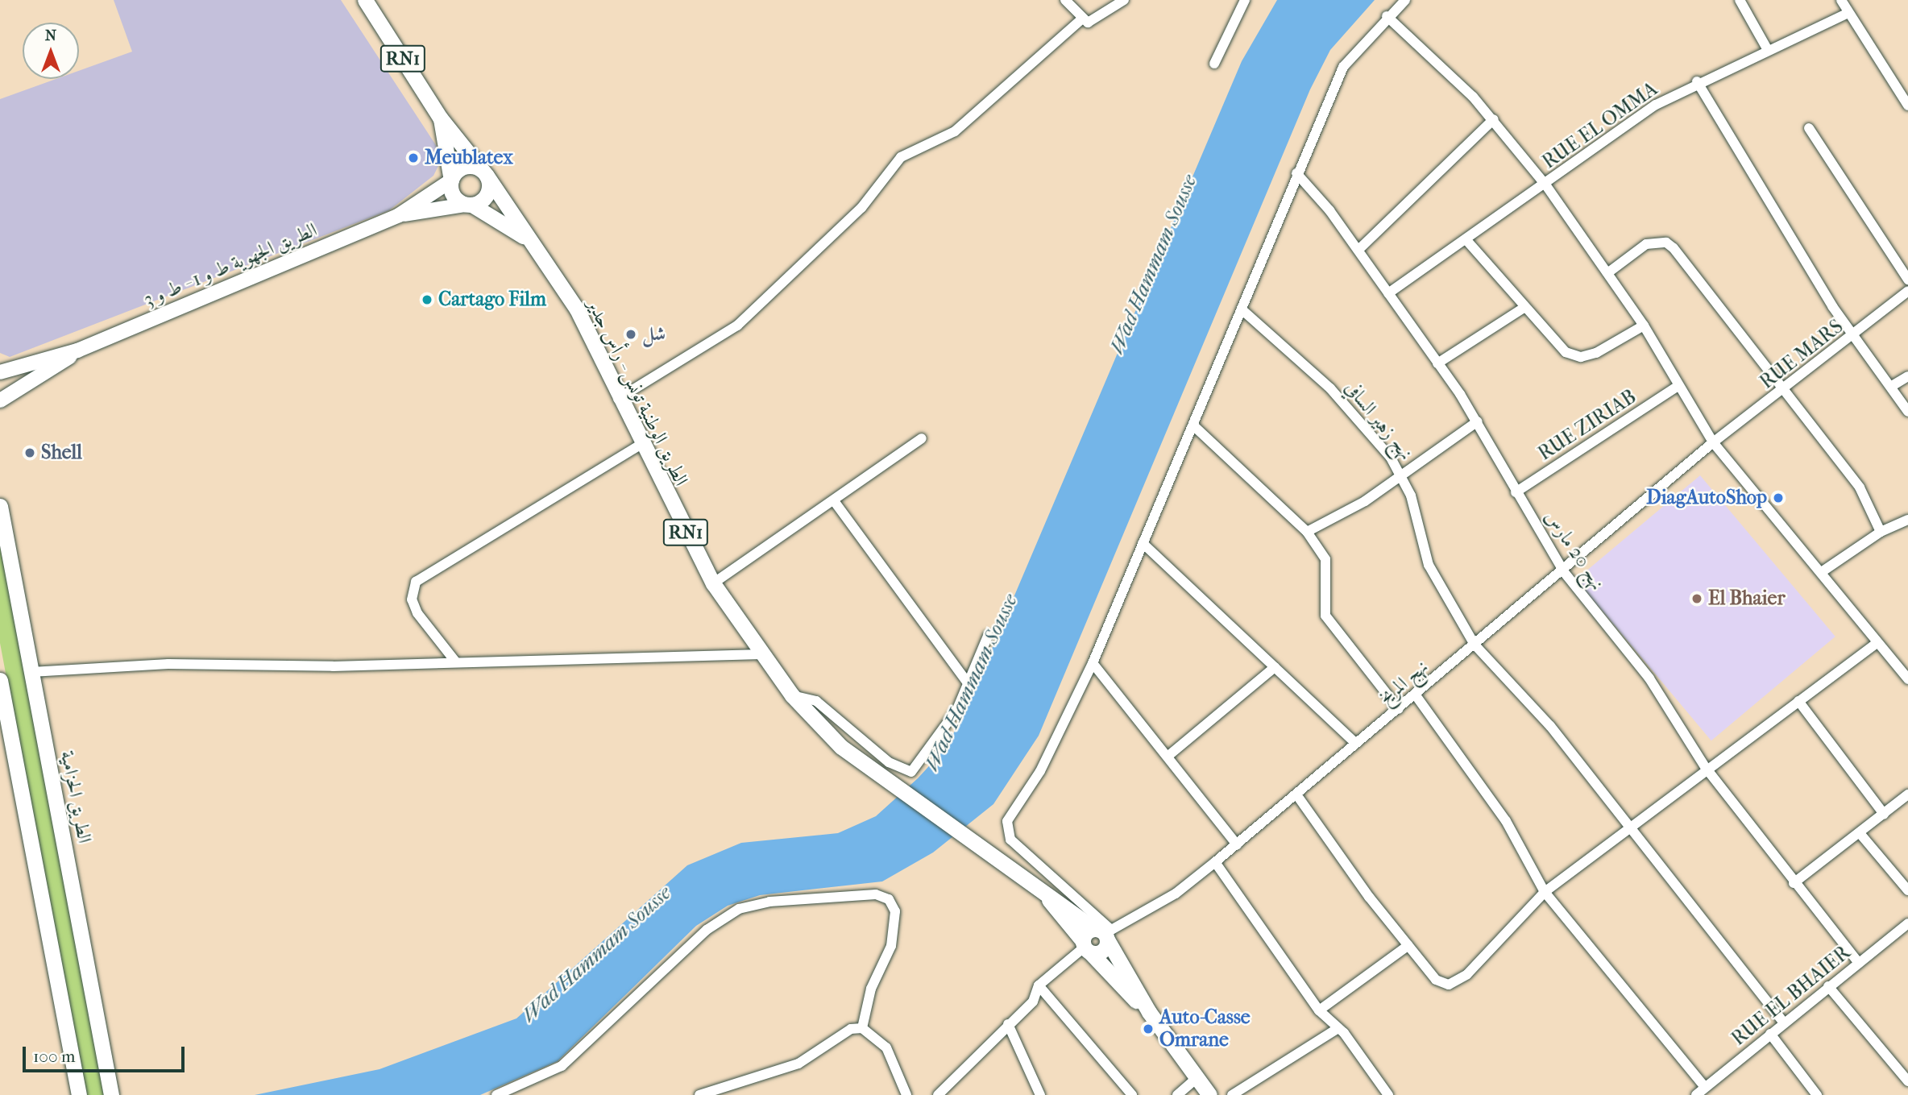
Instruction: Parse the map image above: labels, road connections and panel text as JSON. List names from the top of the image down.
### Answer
{
  "streets": {
    "main road": [
      "RN1",
      "الطريق الجهوية ط و 1 - ط و 3",
      "الطريق الوطنية تونس - رأس جدير",
      "الطريق الحزامية"
    ],
    "street": [
      "RUE EL OMMA",
      "RUE MARS",
      "نهج زهير السافي",
      "RUE ZIRIAB",
      "نهج 20 مارس",
      "نهج المريخ",
      "RUE EL BHAIER"
    ]
  },
  "crossings": [
    ["RN1", "الطريق الجهوية ط و 1 - ط و 3"],
    ["RN1", "الطريق الوطنية تونس - رأس جدير"],
    ["RUE EL OMMA", "نهج 20 مارس"],
    ["الطريق الجهوية ط و 1 - ط و 3", "الطريق الوطنية تونس - رأس جدير"],
    ["RUE MARS", "نهج المريخ"],
    ["الطريق الوطنية تونس - رأس جدير", "نهج المريخ"],
    ["نهج زهير السافي", "نهج المريخ"],
    ["نهج زهير السافي", "RUE EL BHAIER"],
    ["RUE ZIRIAB", "نهج 20 مارس"],
    ["نهج 20 مارس", "نهج المريخ"],
    ["نهج 20 مارس", "RUE EL BHAIER"]
  ],
  "water": ["Wad Hammam Sousse"],
  "places": [
    "Meublatex",
    "Cartago Film",
    "شل",
    "Shell",
    "DiagAutoShop",
    "El Bhaier",
    "Auto-Casse Omrane"
  ],
  "scale_bar": "100 m",
  "north": "top"
}
